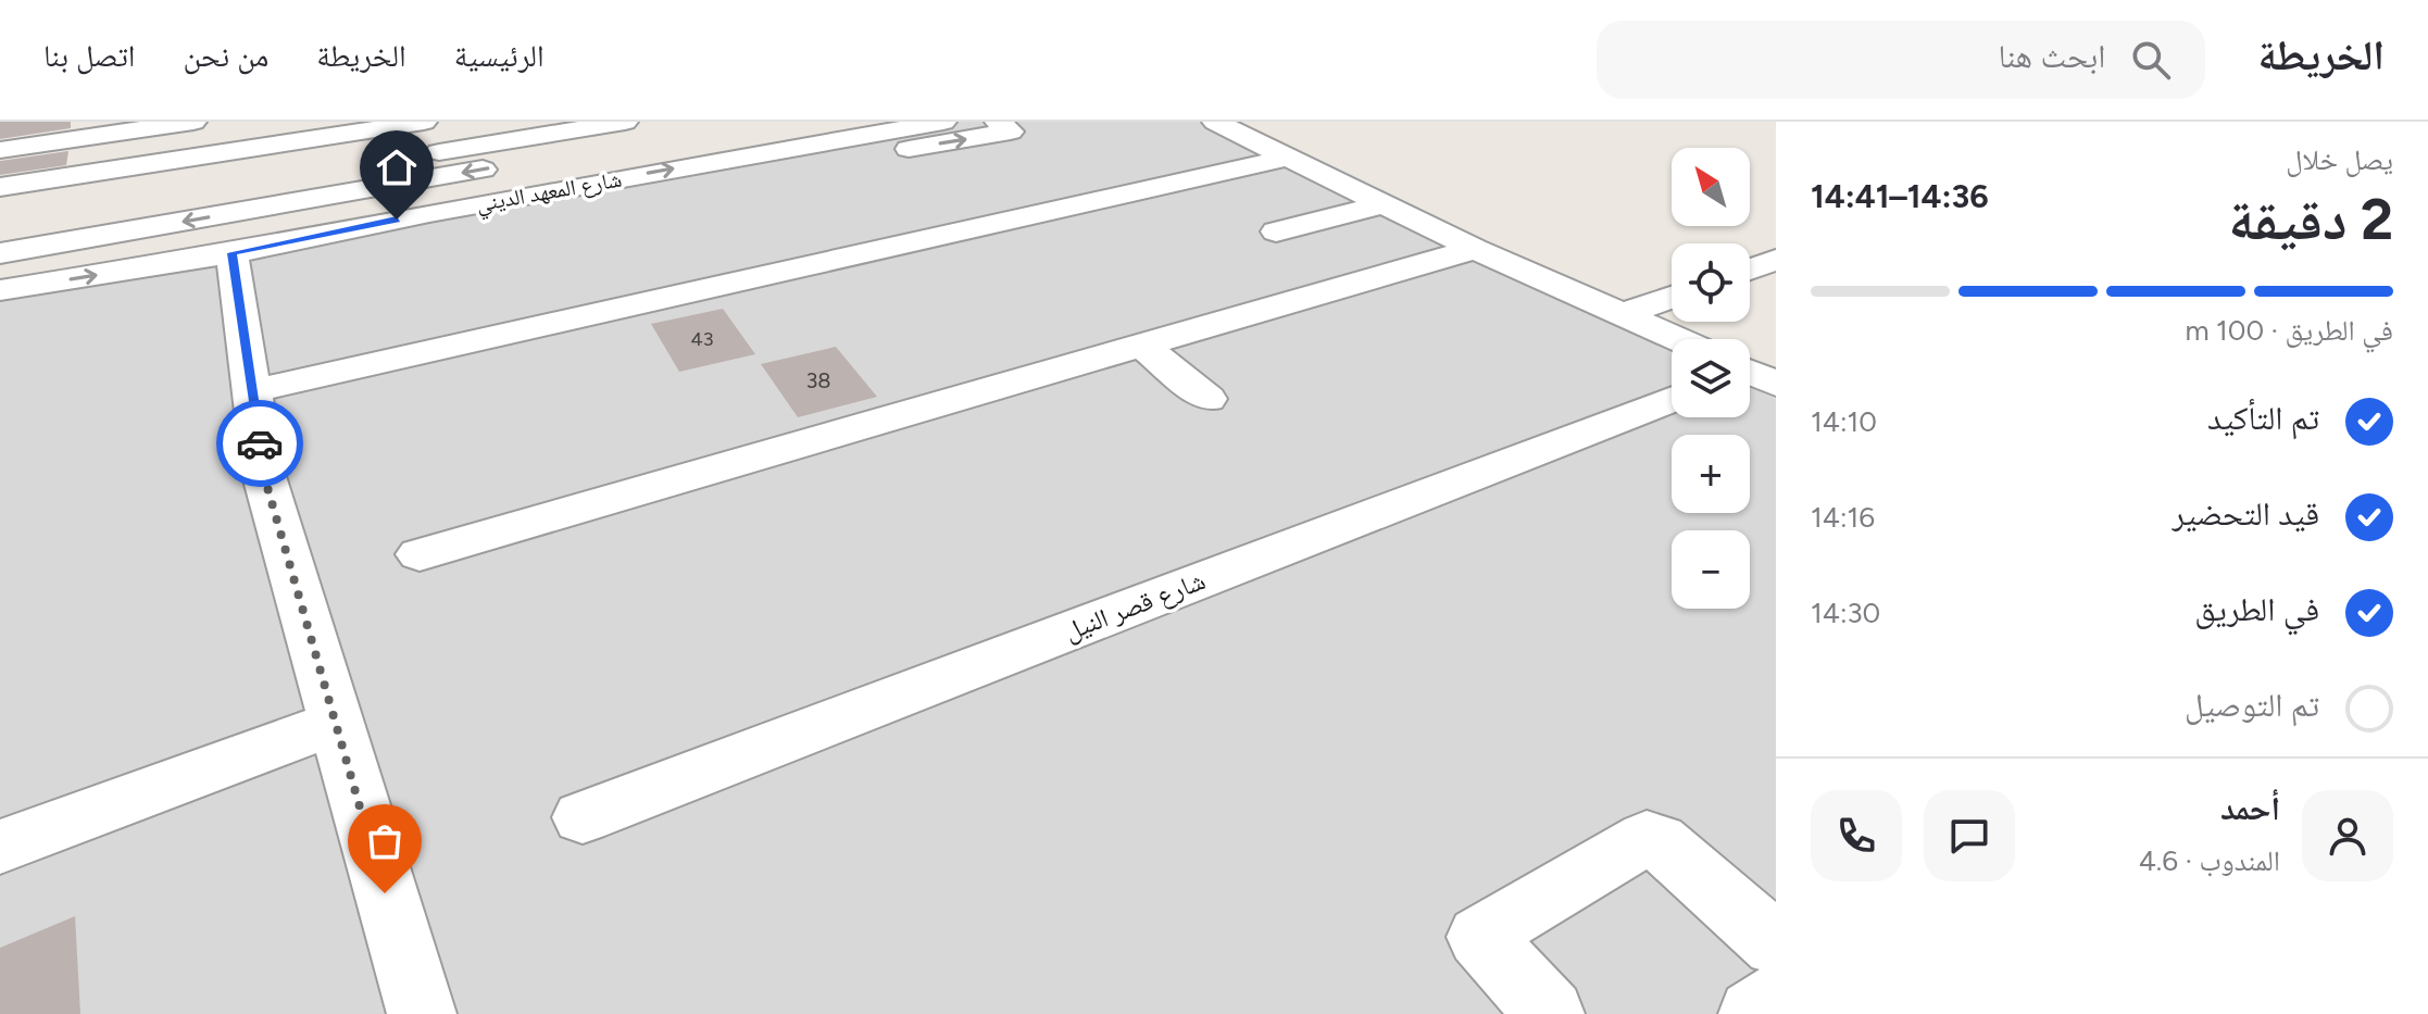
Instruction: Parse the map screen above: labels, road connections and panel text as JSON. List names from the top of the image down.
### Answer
{
  "streets": {
    "street": ["شارع المعهد الديني", "شارع قصر النيل"]
  },
  "house_numbers": ["43", "38"],
  "north": "top left",
  "page": {
    "header": "الخريطة",
    "search": "ابحث هنا",
    "nav": [
      "الرئيسية",
      "الخريطة",
      "من نحن",
      "اتصل بنا"
    ],
    "heading": ["2 دقيقة", "يصل خلال", "14:36–14:41"],
    "panel": ["أحمد", "المندوب · 4.6"],
    "map_buttons": ["+", "−"],
    "bar": "في الطريق · 100 m",
    "list": [
      ["تم التأكيد", "14:10"],
      ["قيد التحضير", "14:16"],
      ["في الطريق", "14:30"],
      "تم التوصيل"
    ]
  }
}
